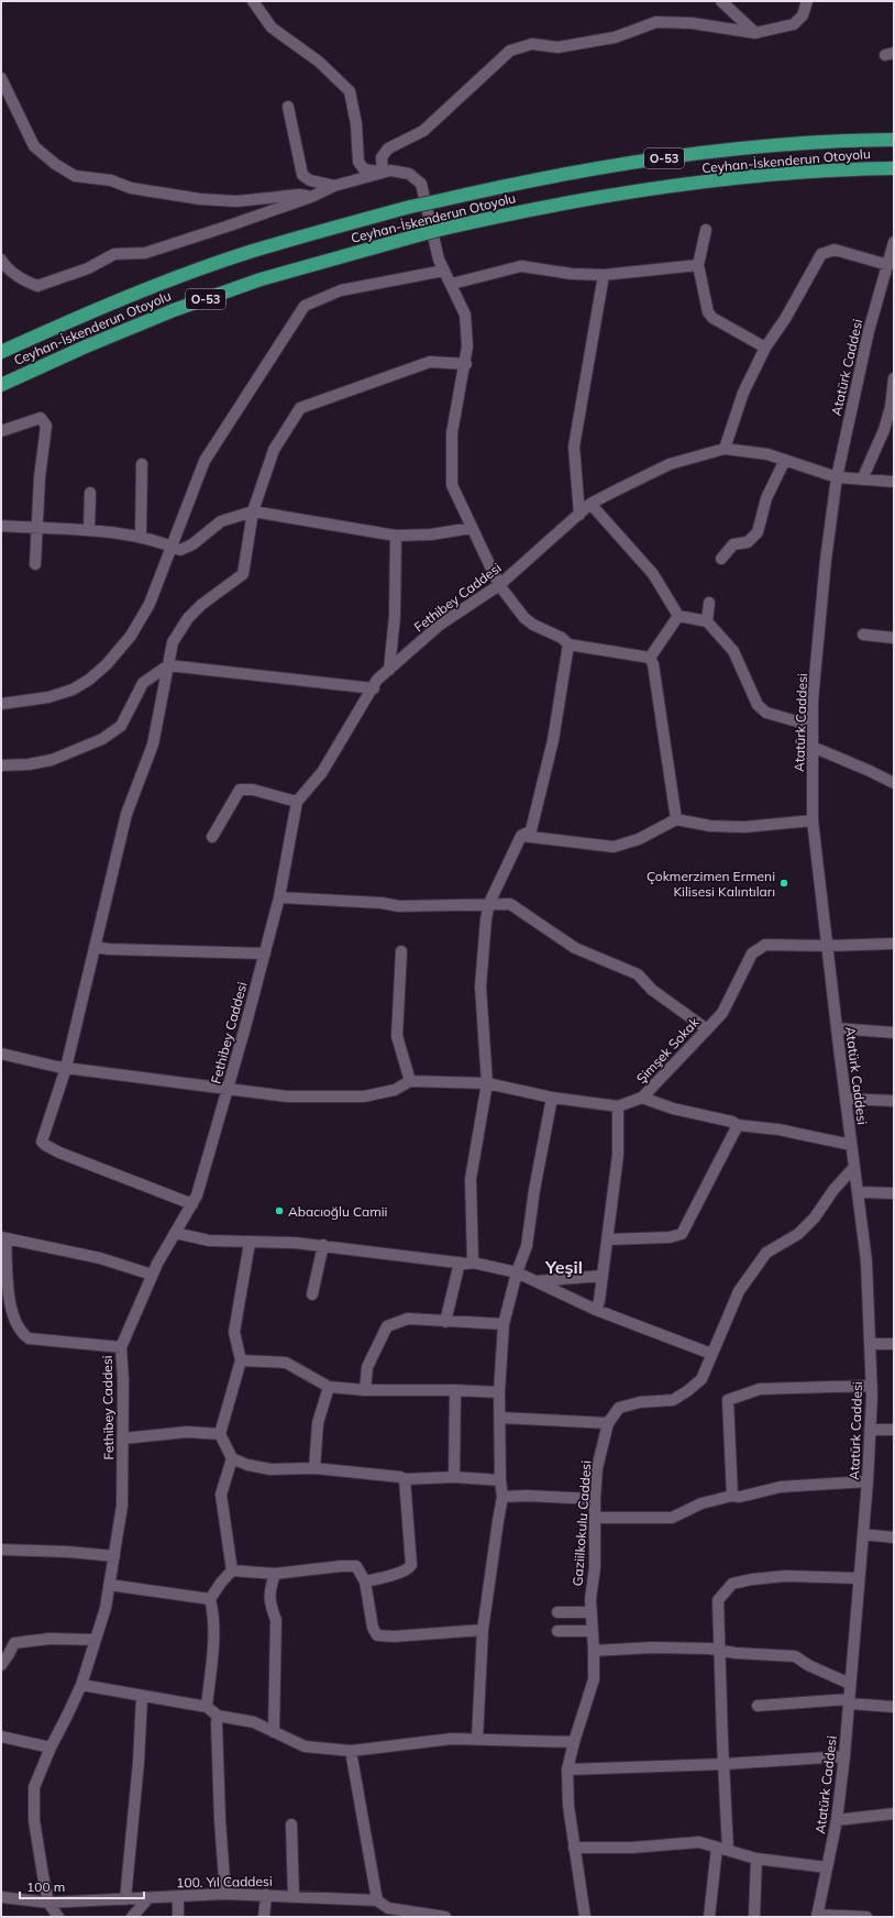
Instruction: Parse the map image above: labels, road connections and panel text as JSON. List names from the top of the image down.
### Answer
{
  "streets": {
    "highway": ["O-53", "Ceyhan-İskenderun Otoyolu"],
    "street": [
      "Atatürk Caddesi",
      "Fethibey Caddesi",
      "Şimşek Sokak",
      "Gaziilkokulu Caddesi",
      "100. Yıl Caddesi"
    ]
  },
  "crossings": [
    ["Atatürk Caddesi", "Fethibey Caddesi"],
    ["Atatürk Caddesi", "Şimşek Sokak"],
    ["Atatürk Caddesi", "Gaziilkokulu Caddesi"],
    ["Fethibey Caddesi", "100. Yıl Caddesi"]
  ],
  "districts": ["Yeşil"],
  "places": ["Çokmerzimen Ermeni Kilisesi Kalıntıları", "Abacıoğlu Camii"],
  "scale_bar": "100 m"
}
